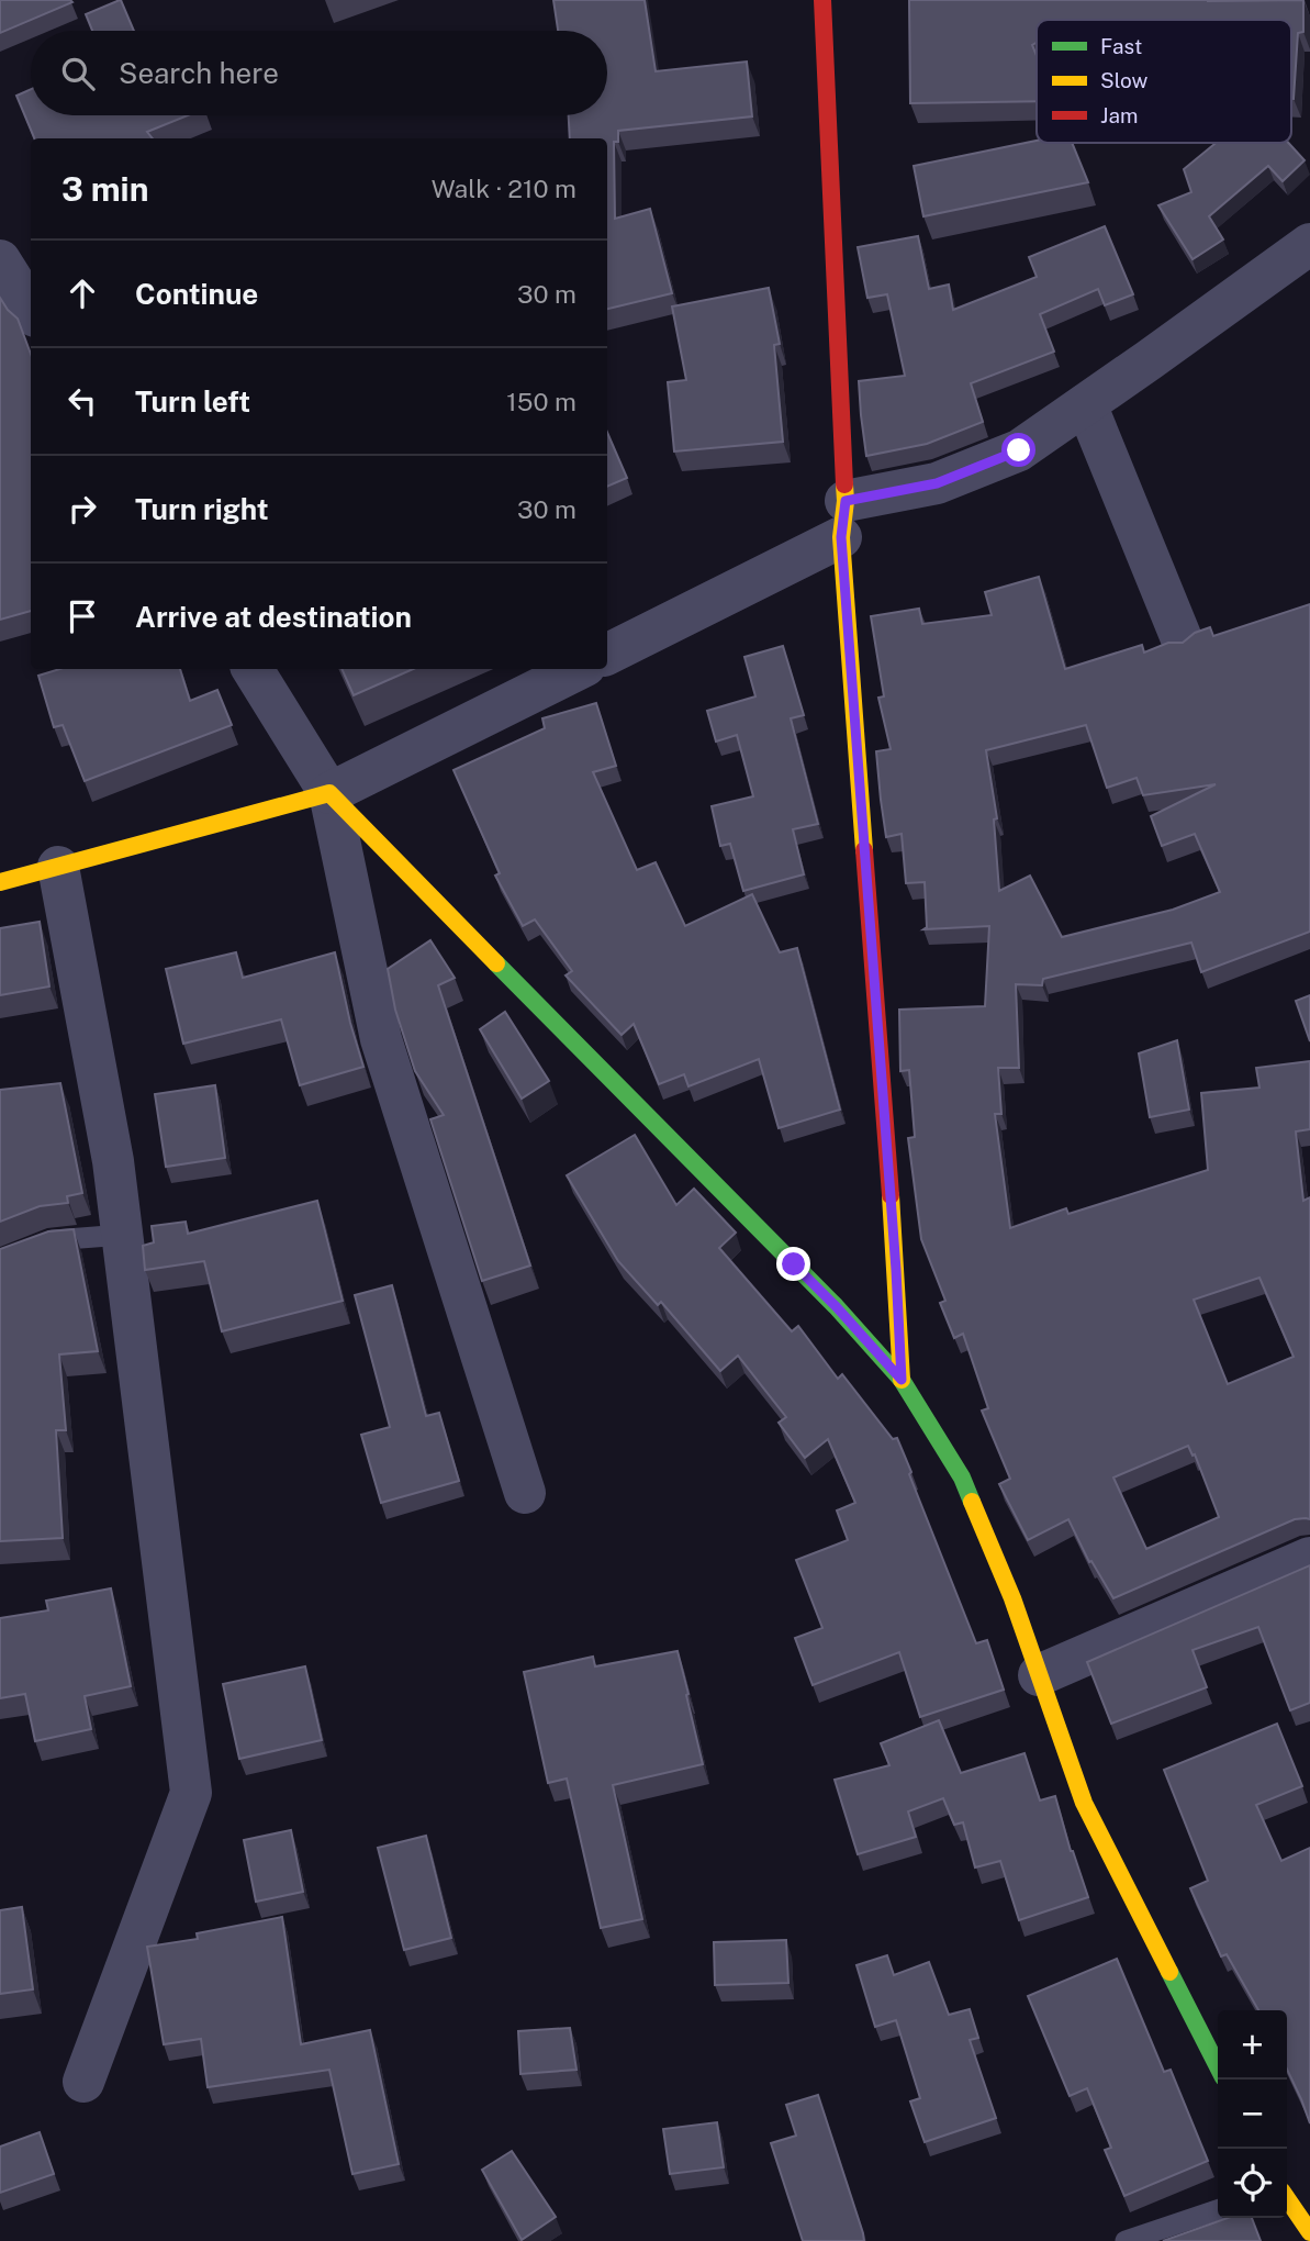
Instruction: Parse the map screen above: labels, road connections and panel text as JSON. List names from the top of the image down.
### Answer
{
  "legend": ["Fast", "Slow", "Jam"],
  "page": {
    "search": "Search here",
    "heading": ["3 min", "Walk · 210 m"],
    "list": [
      ["Continue", "30 m"],
      ["Turn left", "150 m"],
      ["Turn right", "30 m"],
      "Arrive at destination"
    ],
    "map_buttons": ["+", "−"]
  }
}
